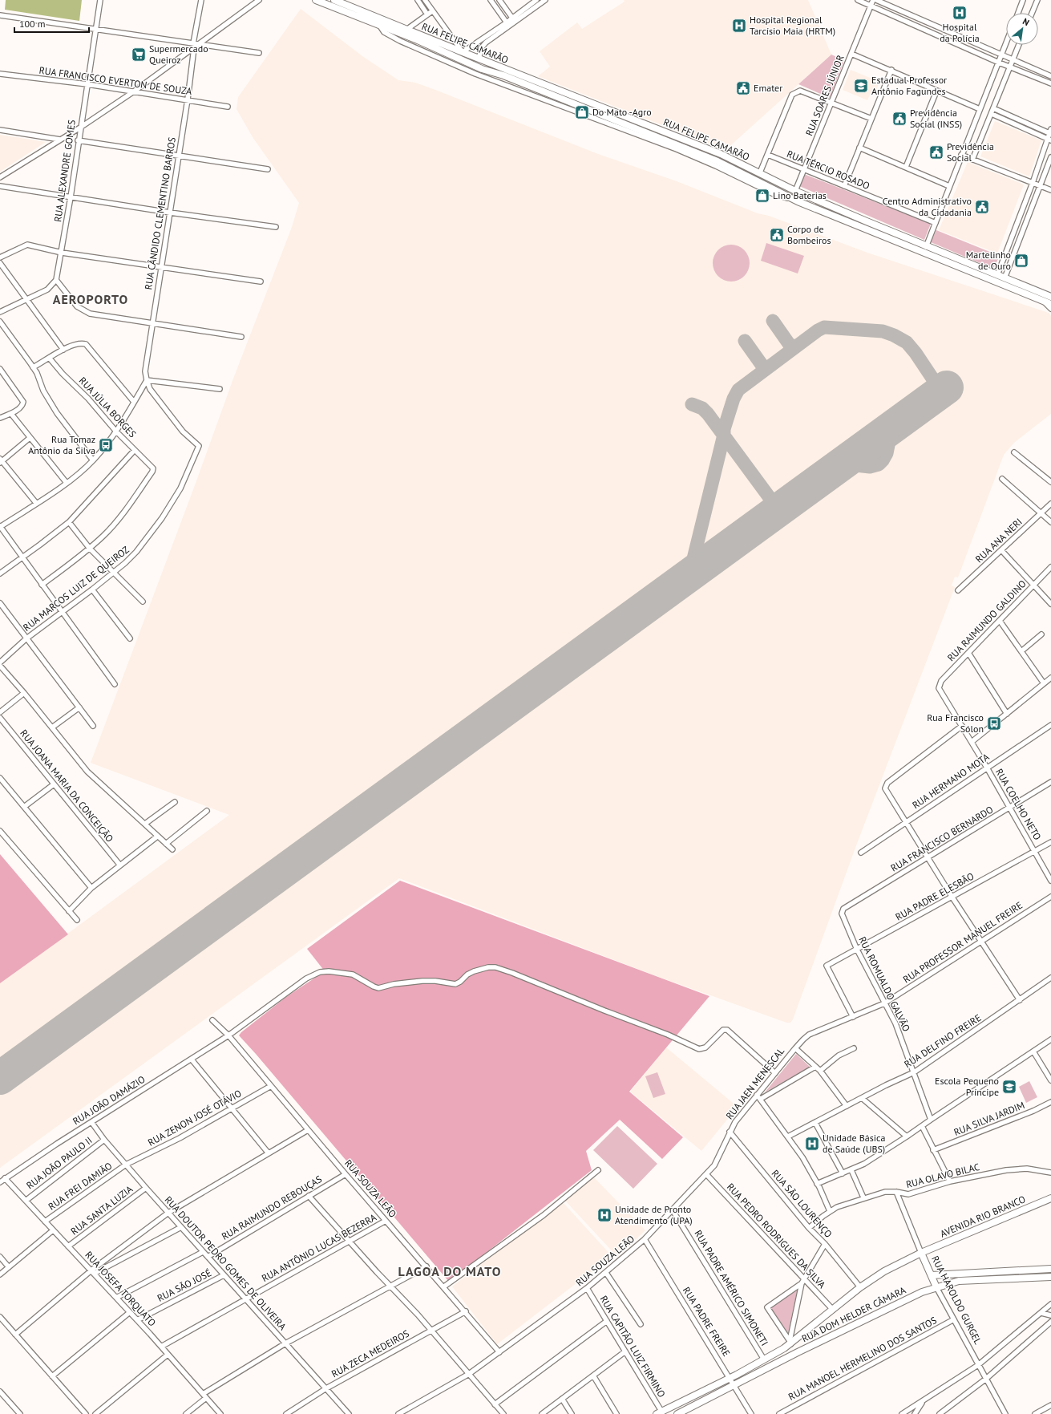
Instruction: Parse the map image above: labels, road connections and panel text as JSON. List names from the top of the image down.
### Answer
{
  "streets": {
    "main road": [
      "RUA FELIPE CAMARÃO",
      "AVENIDA RIO BRANCO",
      "RUA HAROLDO GURGEL",
      "RUA DOM HELDER CÂMARA"
    ],
    "street": [
      "RUA FRANCISCO EVERTON DE SOUZA",
      "RUA SOARES JÚNIOR",
      "RUA TÉRCIO ROSADO",
      "RUA ALEXANDRE GOMES",
      "RUA CÂNDIDO CLEMENTINO BARROS",
      "RUA JÚLIA BORGES",
      "RUA ANA NERI",
      "RUA MARCOS LUIZ DE QUEIROZ",
      "RUA RAIMUNDO GALDINO",
      "RUA HERMANO MOTA",
      "RUA JOANA MARIA DA CONCEIÇÃO",
      "RUA COELHO NETO",
      "RUA FRANCISCO BERNARDO",
      "RUA PADRE ELESBÃO",
      "RUA PROFESSOR MANUEL FREIRE",
      "RUA ROMUALDO GALVÃO",
      "RUA DELFINO FREIRE",
      "RUA JAEN MENESCAL",
      "RUA JOÃO DAMÁZIO",
      "RUA ZENON JOSÉ OTÁVIO",
      "RUA SILVA JARDIM",
      "RUA JOÃO PAULO II",
      "RUA OLAVO BILAC",
      "RUA FREI DAMIÃO",
      "RUA SOUZA LEÃO",
      "RUA SÃO LOURENÇO",
      "RUA RAIMUNDO REBOUÇAS",
      "RUA SANTA LUZIA",
      "RUA PEDRO RODRIGUES DA SILVA",
      "RUA ANTÔNIO LUCAS BEZERRA",
      "RUA DOUTOR PEDRO GOMES DE OLIVEIRA",
      "RUA SÃO JOSÉ",
      "RUA PADRE AMÉRICO SIMONETI",
      "RUA JOSEFA TORQUATO",
      "RUA PADRE FREIRE",
      "RUA CAPITÃO LUIZ FIRMINO",
      "RUA ZECA MEDEIROS",
      "RUA MANOEL HERMELINO DOS SANTOS"
    ]
  },
  "crossings": [
    ["RUA FELIPE CAMARÃO", "RUA SOARES JÚNIOR"],
    ["RUA FRANCISCO EVERTON DE SOUZA", "RUA ALEXANDRE GOMES"],
    ["RUA FRANCISCO EVERTON DE SOUZA", "RUA CÂNDIDO CLEMENTINO BARROS"],
    ["RUA SOARES JÚNIOR", "RUA TÉRCIO ROSADO"],
    ["RUA CÂNDIDO CLEMENTINO BARROS", "RUA MARCOS LUIZ DE QUEIROZ"],
    ["RUA RAIMUNDO GALDINO", "RUA COELHO NETO"],
    ["RUA HERMANO MOTA", "RUA COELHO NETO"],
    ["RUA COELHO NETO", "RUA FRANCISCO BERNARDO"],
    ["RUA COELHO NETO", "RUA PADRE ELESBÃO"],
    ["RUA FRANCISCO BERNARDO", "RUA ROMUALDO GALVÃO"],
    ["RUA PADRE ELESBÃO", "RUA ROMUALDO GALVÃO"],
    ["RUA PADRE ELESBÃO", "RUA JAEN MENESCAL"],
    ["RUA PROFESSOR MANUEL FREIRE", "RUA ROMUALDO GALVÃO"],
    ["RUA PROFESSOR MANUEL FREIRE", "RUA JAEN MENESCAL"],
    ["RUA ROMUALDO GALVÃO", "RUA DELFINO FREIRE"],
    ["RUA ROMUALDO GALVÃO", "RUA JAEN MENESCAL"],
    ["RUA JAEN MENESCAL", "RUA JOÃO DAMÁZIO"],
    ["RUA JAEN MENESCAL", "RUA SOUZA LEÃO"],
    ["RUA JAEN MENESCAL", "RUA SÃO LOURENÇO"],
    ["RUA JAEN MENESCAL", "RUA PEDRO RODRIGUES DA SILVA"],
    ["RUA JAEN MENESCAL", "RUA PADRE AMÉRICO SIMONETI"],
    ["RUA JAEN MENESCAL", "RUA PADRE FREIRE"],
    ["RUA JOÃO DAMÁZIO", "RUA SOUZA LEÃO"],
    ["RUA JOÃO DAMÁZIO", "RUA DOUTOR PEDRO GOMES DE OLIVEIRA"],
    ["RUA JOÃO DAMÁZIO", "RUA JOSEFA TORQUATO"],
    ["RUA ZENON JOSÉ OTÁVIO", "RUA FREI DAMIÃO"],
    ["RUA ZENON JOSÉ OTÁVIO", "RUA SOUZA LEÃO"],
    ["RUA ZENON JOSÉ OTÁVIO", "RUA DOUTOR PEDRO GOMES DE OLIVEIRA"],
    ["RUA JOÃO PAULO II", "RUA DOUTOR PEDRO GOMES DE OLIVEIRA"],
    ["RUA JOÃO PAULO II", "RUA JOSEFA TORQUATO"],
    ["RUA OLAVO BILAC", "RUA SÃO LOURENÇO"],
    ["RUA OLAVO BILAC", "RUA HAROLDO GURGEL"],
    ["RUA FREI DAMIÃO", "RUA DOUTOR PEDRO GOMES DE OLIVEIRA"],
    ["RUA FREI DAMIÃO", "RUA JOSEFA TORQUATO"],
    ["RUA SOUZA LEÃO", "RUA RAIMUNDO REBOUÇAS"],
    ["RUA SOUZA LEÃO", "RUA ANTÔNIO LUCAS BEZERRA"],
    ["RUA SOUZA LEÃO", "RUA PADRE FREIRE"],
    ["RUA SOUZA LEÃO", "RUA CAPITÃO LUIZ FIRMINO"],
    ["RUA SOUZA LEÃO", "RUA ZECA MEDEIROS"],
    ["RUA SÃO LOURENÇO", "RUA DOM HELDER CÂMARA"],
    ["RUA RAIMUNDO REBOUÇAS", "RUA DOUTOR PEDRO GOMES DE OLIVEIRA"],
    ["RUA SANTA LUZIA", "RUA DOUTOR PEDRO GOMES DE OLIVEIRA"],
    ["RUA SANTA LUZIA", "RUA JOSEFA TORQUATO"],
    ["AVENIDA RIO BRANCO", "RUA HAROLDO GURGEL"],
    ["AVENIDA RIO BRANCO", "RUA DOM HELDER CÂMARA"],
    ["RUA PEDRO RODRIGUES DA SILVA", "RUA DOM HELDER CÂMARA"],
    ["RUA ANTÔNIO LUCAS BEZERRA", "RUA DOUTOR PEDRO GOMES DE OLIVEIRA"],
    ["RUA ANTÔNIO LUCAS BEZERRA", "RUA JOSEFA TORQUATO"],
    ["RUA DOUTOR PEDRO GOMES DE OLIVEIRA", "RUA SÃO JOSÉ"],
    ["RUA DOUTOR PEDRO GOMES DE OLIVEIRA", "RUA ZECA MEDEIROS"],
    ["RUA SÃO JOSÉ", "RUA JOSEFA TORQUATO"],
    ["RUA PADRE AMÉRICO SIMONETI", "RUA DOM HELDER CÂMARA"],
    ["RUA HAROLDO GURGEL", "RUA DOM HELDER CÂMARA"],
    ["RUA HAROLDO GURGEL", "RUA MANOEL HERMELINO DOS SANTOS"],
    ["RUA DOM HELDER CÂMARA", "RUA PADRE FREIRE"],
    ["RUA DOM HELDER CÂMARA", "RUA CAPITÃO LUIZ FIRMINO"]
  ],
  "districts": ["AEROPORTO", "LAGOA DO MATO"],
  "places": {
    "hospital": [
      "Hospital da Polícia",
      "Hospital Regional Tarcísio Maia (HRTM)",
      "Unidade Básica de Saúde (UBS)",
      "Unidade de Pronto Atendimento (UPA)"
    ],
    "supermarket": ["Supermercado Queiroz"],
    "school or university": ["Estadual Professor Antônio Fagundes", "Escola Pequeno Príncipe"],
    "public building": [
      "Emater",
      "Previdência Social (INSS)",
      "Previdência Social",
      "Centro Administrativo da Cidadania",
      "Corpo de Bombeiros"
    ],
    "shop": ["Do Mato -Agro", "Lino Baterias", "Martelinho de Ouro"],
    "bus stop": ["Rua Tomaz Antônio da Silva", "Rua Francisco Sólon"]
  },
  "scale_bar": "100 m",
  "north": "top right"
}
